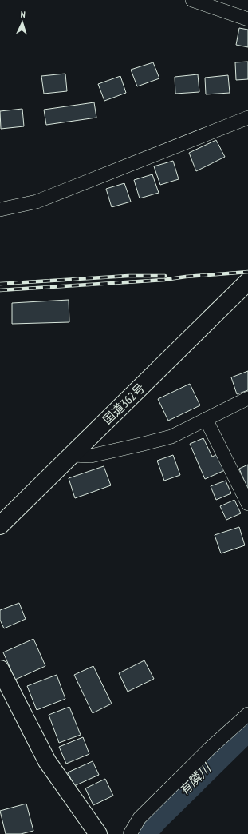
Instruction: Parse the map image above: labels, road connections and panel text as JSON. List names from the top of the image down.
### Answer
{
  "streets": {
    "main road": ["国道362号"]
  },
  "water": ["有隣川"],
  "north": "top"
}
